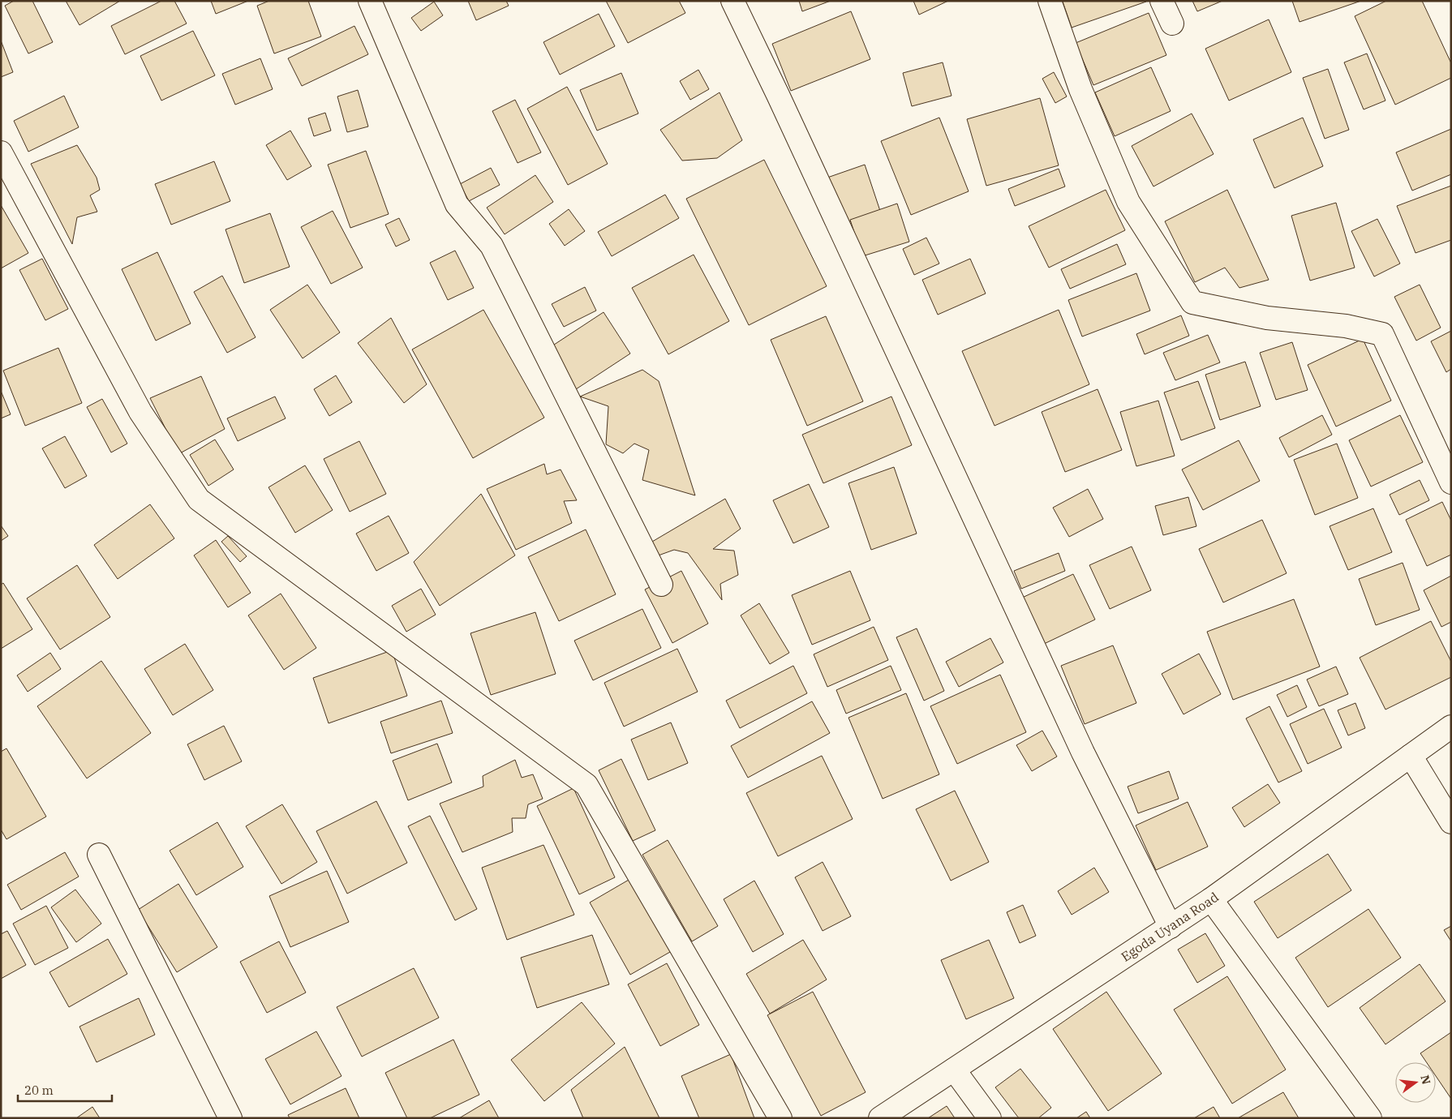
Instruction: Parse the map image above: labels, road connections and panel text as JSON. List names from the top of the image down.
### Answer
{
  "streets": {
    "street": ["Egoda Uyana Road"]
  },
  "scale_bar": "20 m",
  "north": "right"
}
